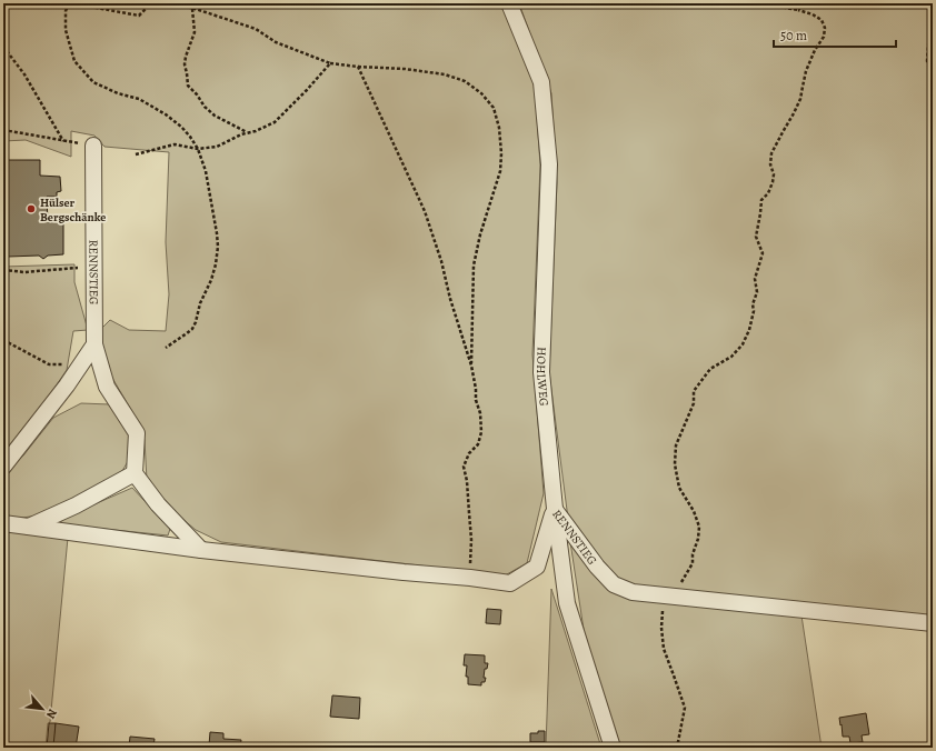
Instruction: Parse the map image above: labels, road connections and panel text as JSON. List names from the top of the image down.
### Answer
{
  "streets": {
    "street": ["RENNSTIEG", "HOHLWEG"]
  },
  "crossings": [
    ["RENNSTIEG", "HOHLWEG"]
  ],
  "places": ["Hülser Bergschänke"],
  "scale_bar": "50 m",
  "north": "bottom right"
}
